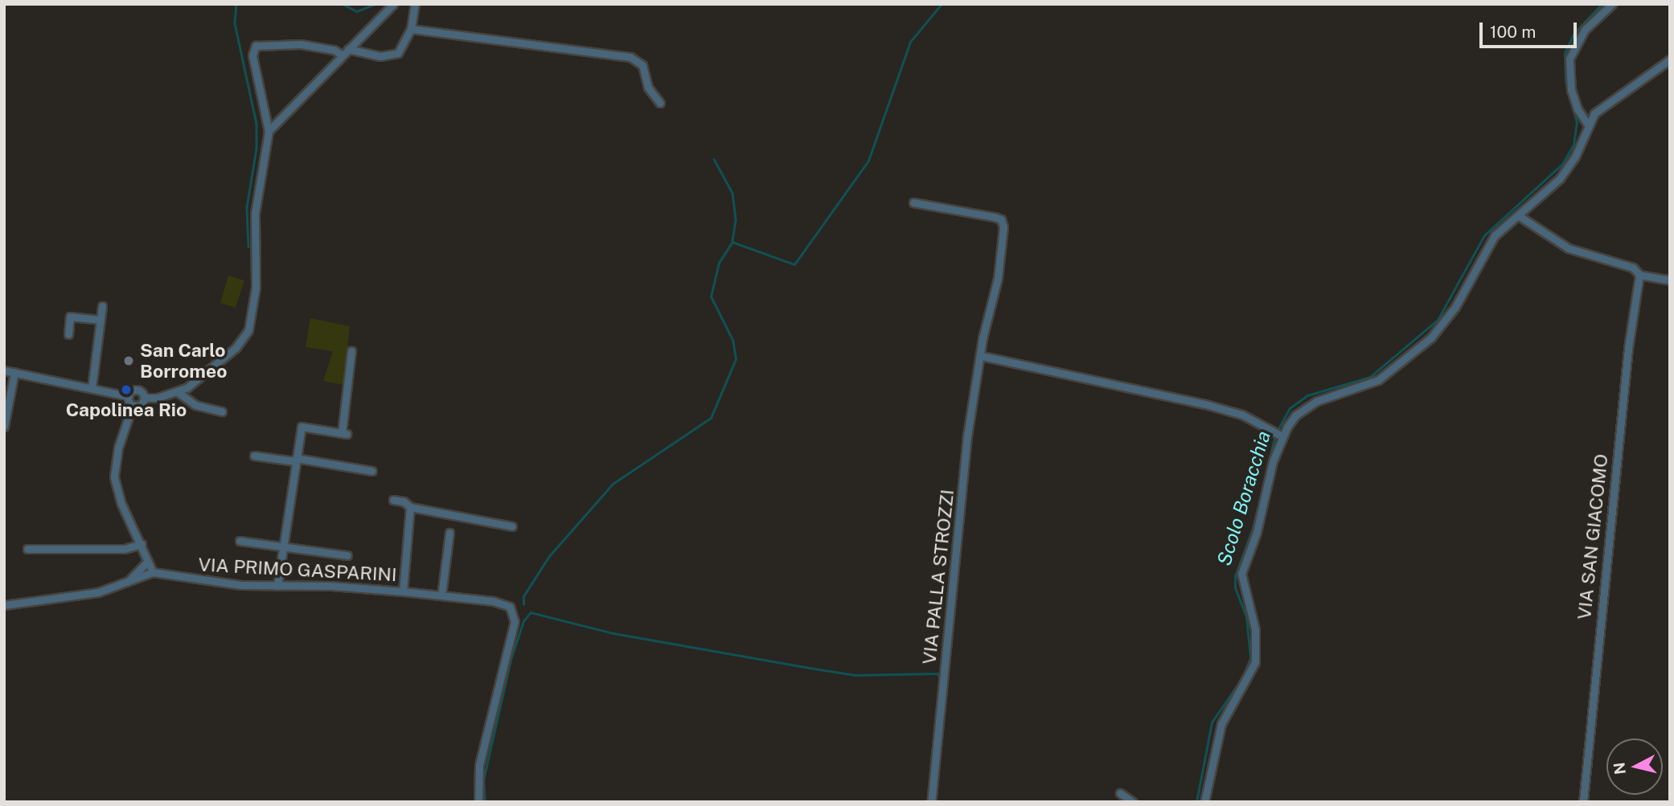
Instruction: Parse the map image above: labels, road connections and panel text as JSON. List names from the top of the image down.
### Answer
{
  "streets": {
    "street": ["VIA SAN GIACOMO", "VIA PRIMO GASPARINI", "VIA PALLA STROZZI"]
  },
  "water": ["Scolo Boracchia"],
  "places": ["San Carlo Borromeo", "Capolinea Rio"],
  "scale_bar": "100 m",
  "north": "left"
}
